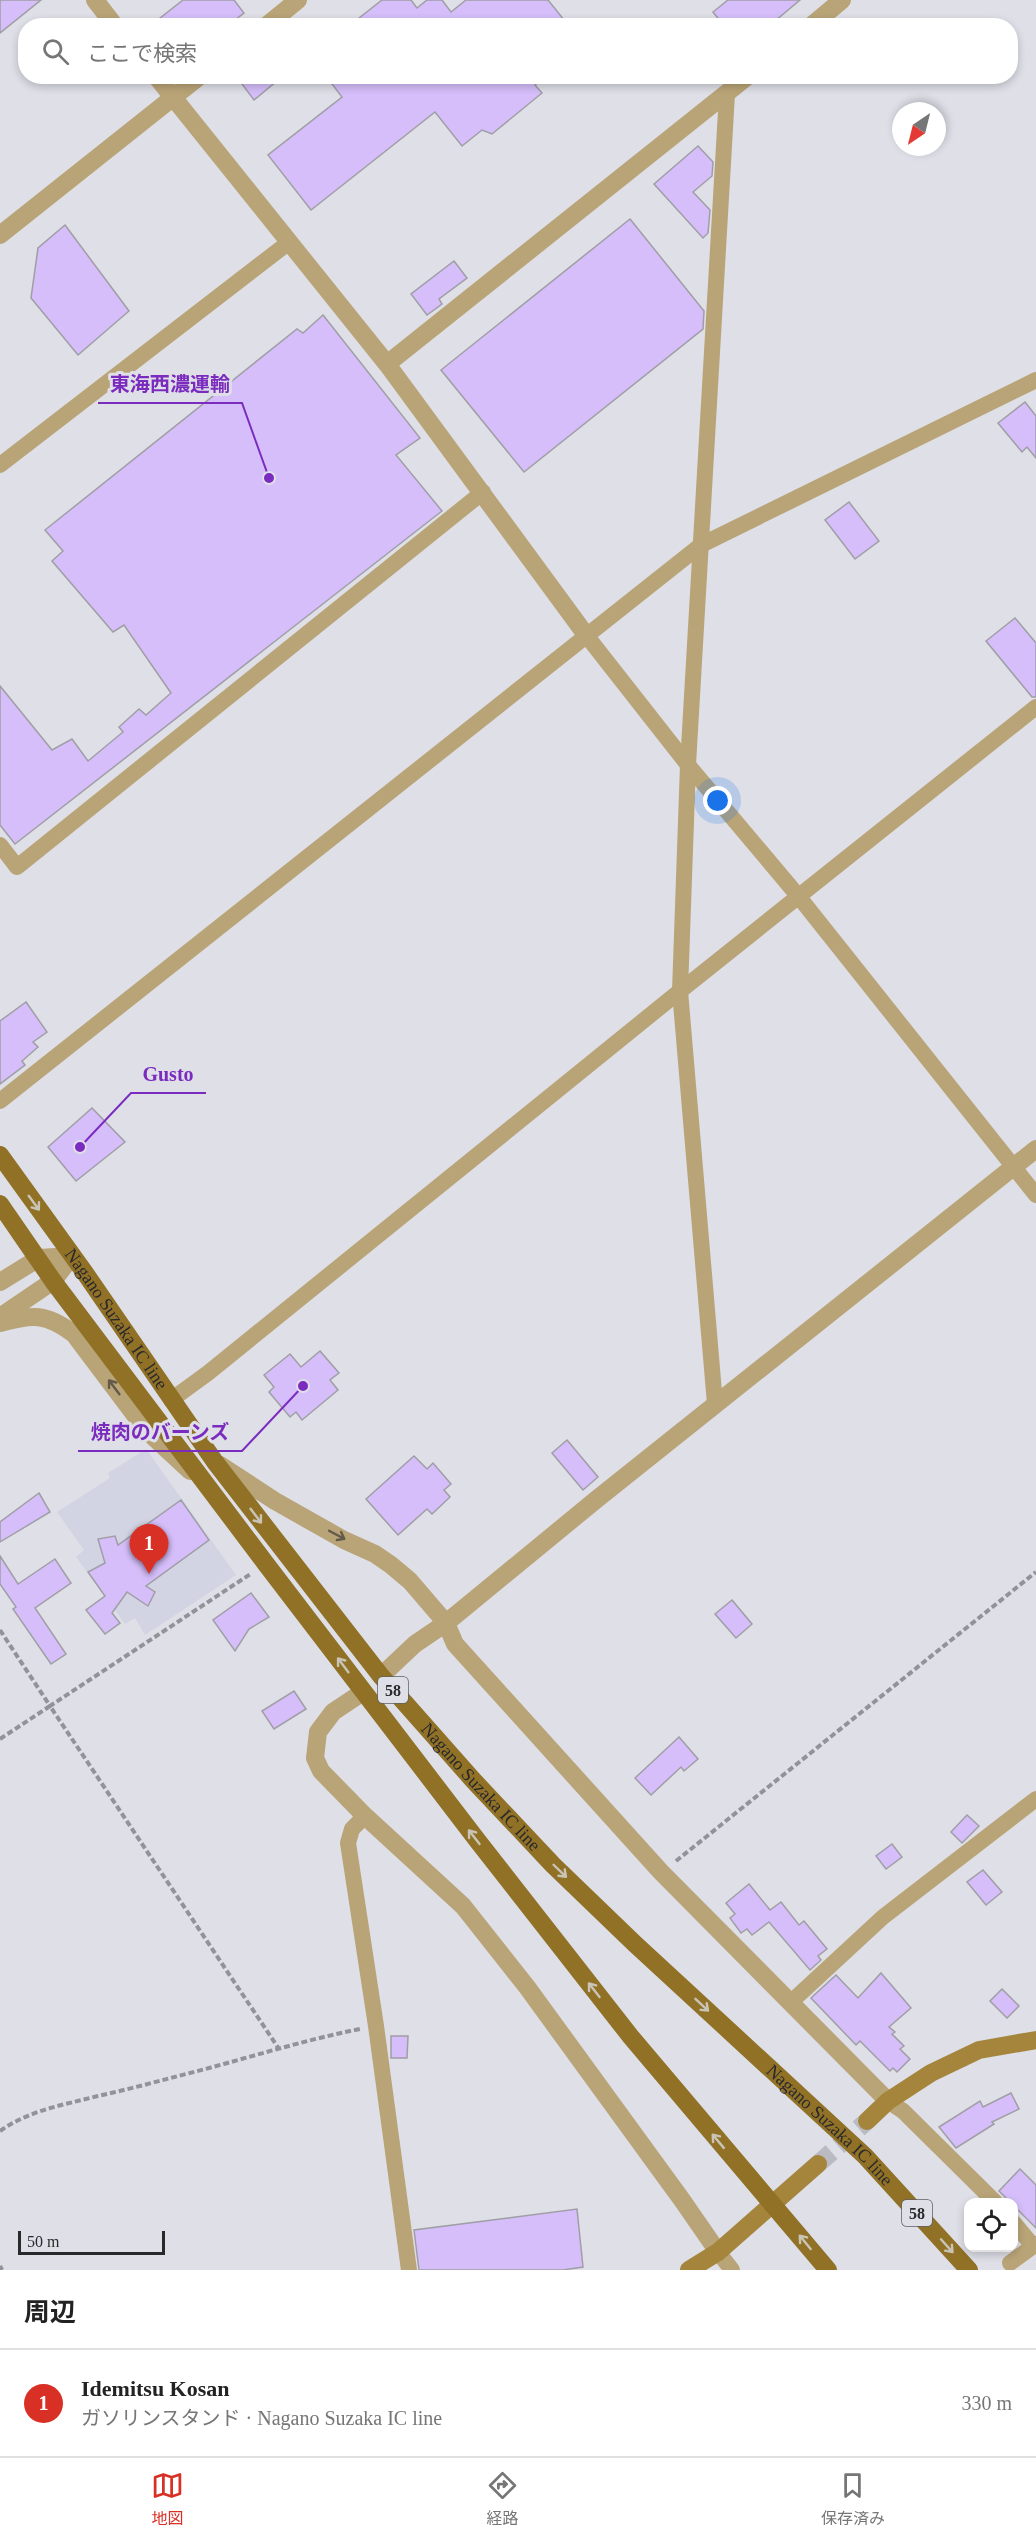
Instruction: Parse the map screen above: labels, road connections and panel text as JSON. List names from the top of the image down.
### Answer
{
  "streets": {
    "main road": ["Nagano Suzaka IC line", "58"]
  },
  "places": ["東海西濃運輸", "Gusto", "焼肉のバーンズ"],
  "scale_bar": "50 m",
  "north": "bottom left",
  "page": {
    "search": "ここで検索",
    "pins": "1",
    "scale": "50 m",
    "heading": "周辺",
    "list": [
      {
        "mark": "1",
        "name": "Idemitsu Kosan",
        "note": "ガソリンスタンド · Nagano Suzaka IC line",
        "value": "330 m"
      }
    ],
    "nav": ["地図", "経路", "保存済み"]
  }
}
